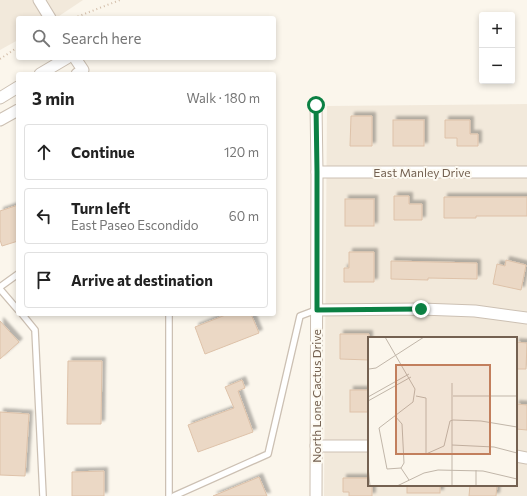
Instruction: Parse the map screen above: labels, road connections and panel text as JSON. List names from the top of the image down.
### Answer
{
  "streets": {
    "street": ["East Manley Drive", "North Lone Cactus Drive"]
  },
  "crossings": [
    ["East Manley Drive", "North Lone Cactus Drive"]
  ],
  "page": {
    "map_buttons": ["+", "−"],
    "search": "Search here",
    "heading": ["3 min", "Walk · 180 m"],
    "list": [
      ["Continue", "120 m"],
      ["Turn left", "East Paseo Escondido", "60 m"],
      "Arrive at destination"
    ]
  }
}
